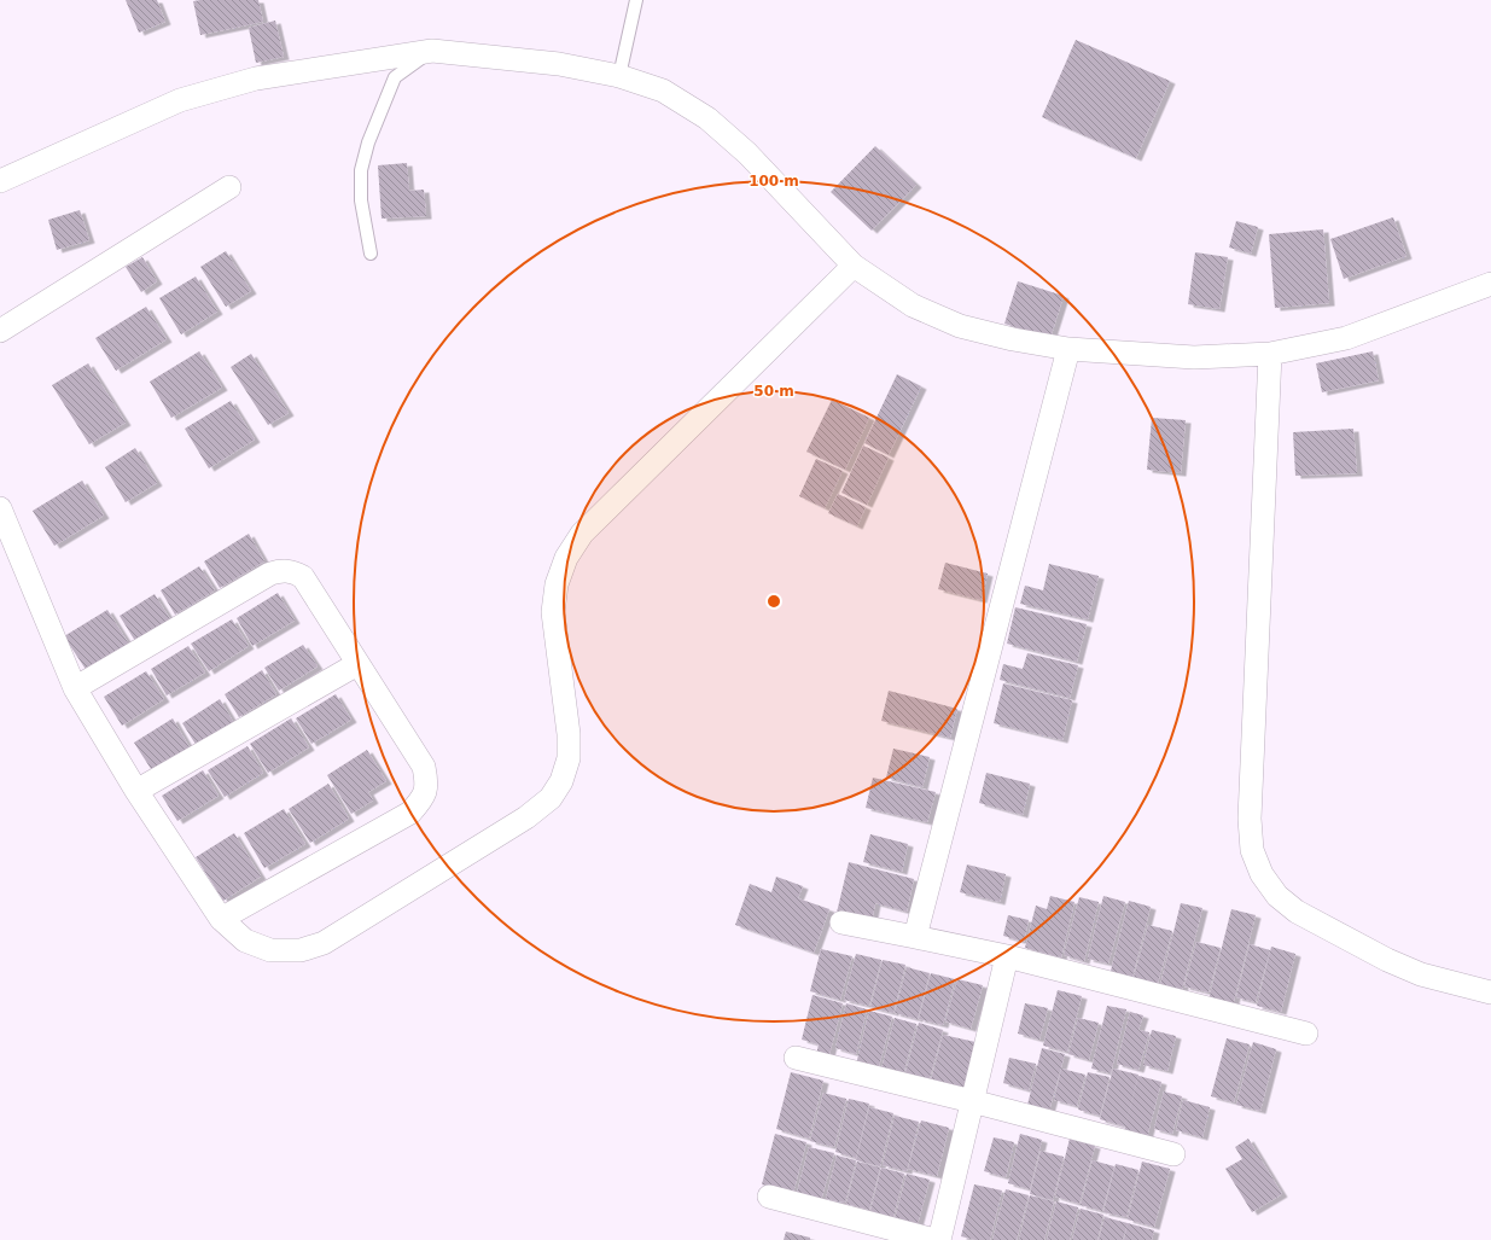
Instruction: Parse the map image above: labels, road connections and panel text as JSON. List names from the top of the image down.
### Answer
{
  "rings": ["100 m", "50 m"]
}
